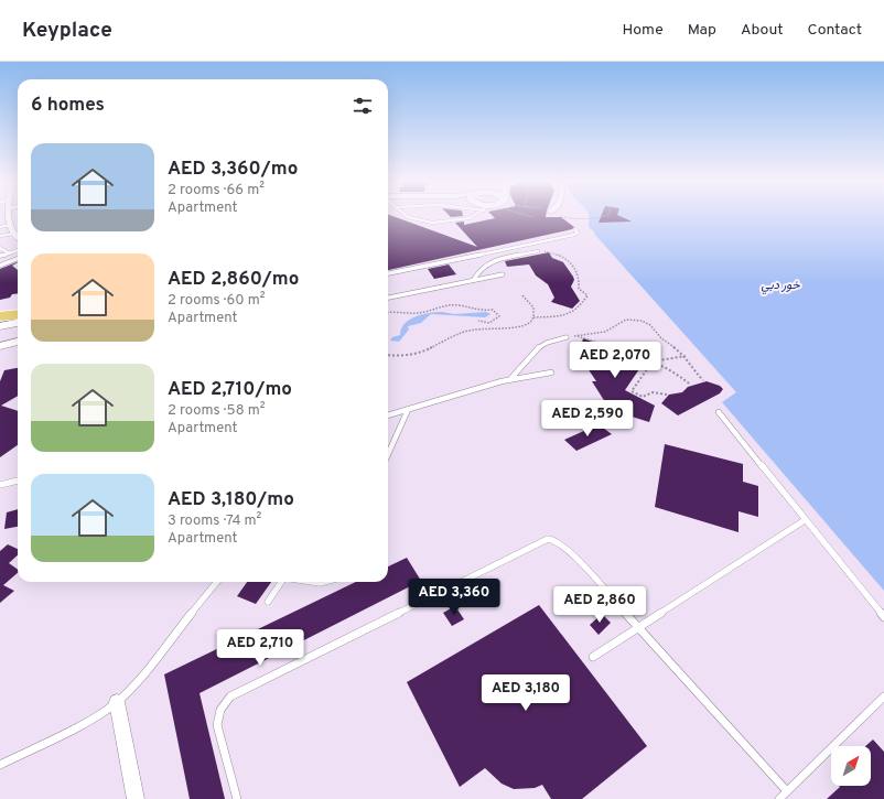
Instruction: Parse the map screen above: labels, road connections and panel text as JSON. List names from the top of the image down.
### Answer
{
  "water": ["خور دبي"],
  "north": "top right",
  "page": {
    "header": "Keyplace",
    "nav": [
      "Home",
      "Map",
      "About",
      "Contact"
    ],
    "heading": "6 homes",
    "list": [
      {
        "name": "AED 3,360/mo",
        "note": "2 rooms · 66 m² · Apartment"
      },
      {
        "name": "AED 2,860/mo",
        "note": "2 rooms · 60 m² · Apartment"
      },
      {
        "name": "AED 2,710/mo",
        "note": "2 rooms · 58 m² · Apartment"
      },
      {
        "name": "AED 3,180/mo",
        "note": "3 rooms · 74 m² · Apartment"
      }
    ],
    "price": [
      "AED 2,070",
      "AED 2,590",
      "AED 3,360",
      "AED 2,860",
      "AED 2,710",
      "AED 3,180"
    ]
  }
}
